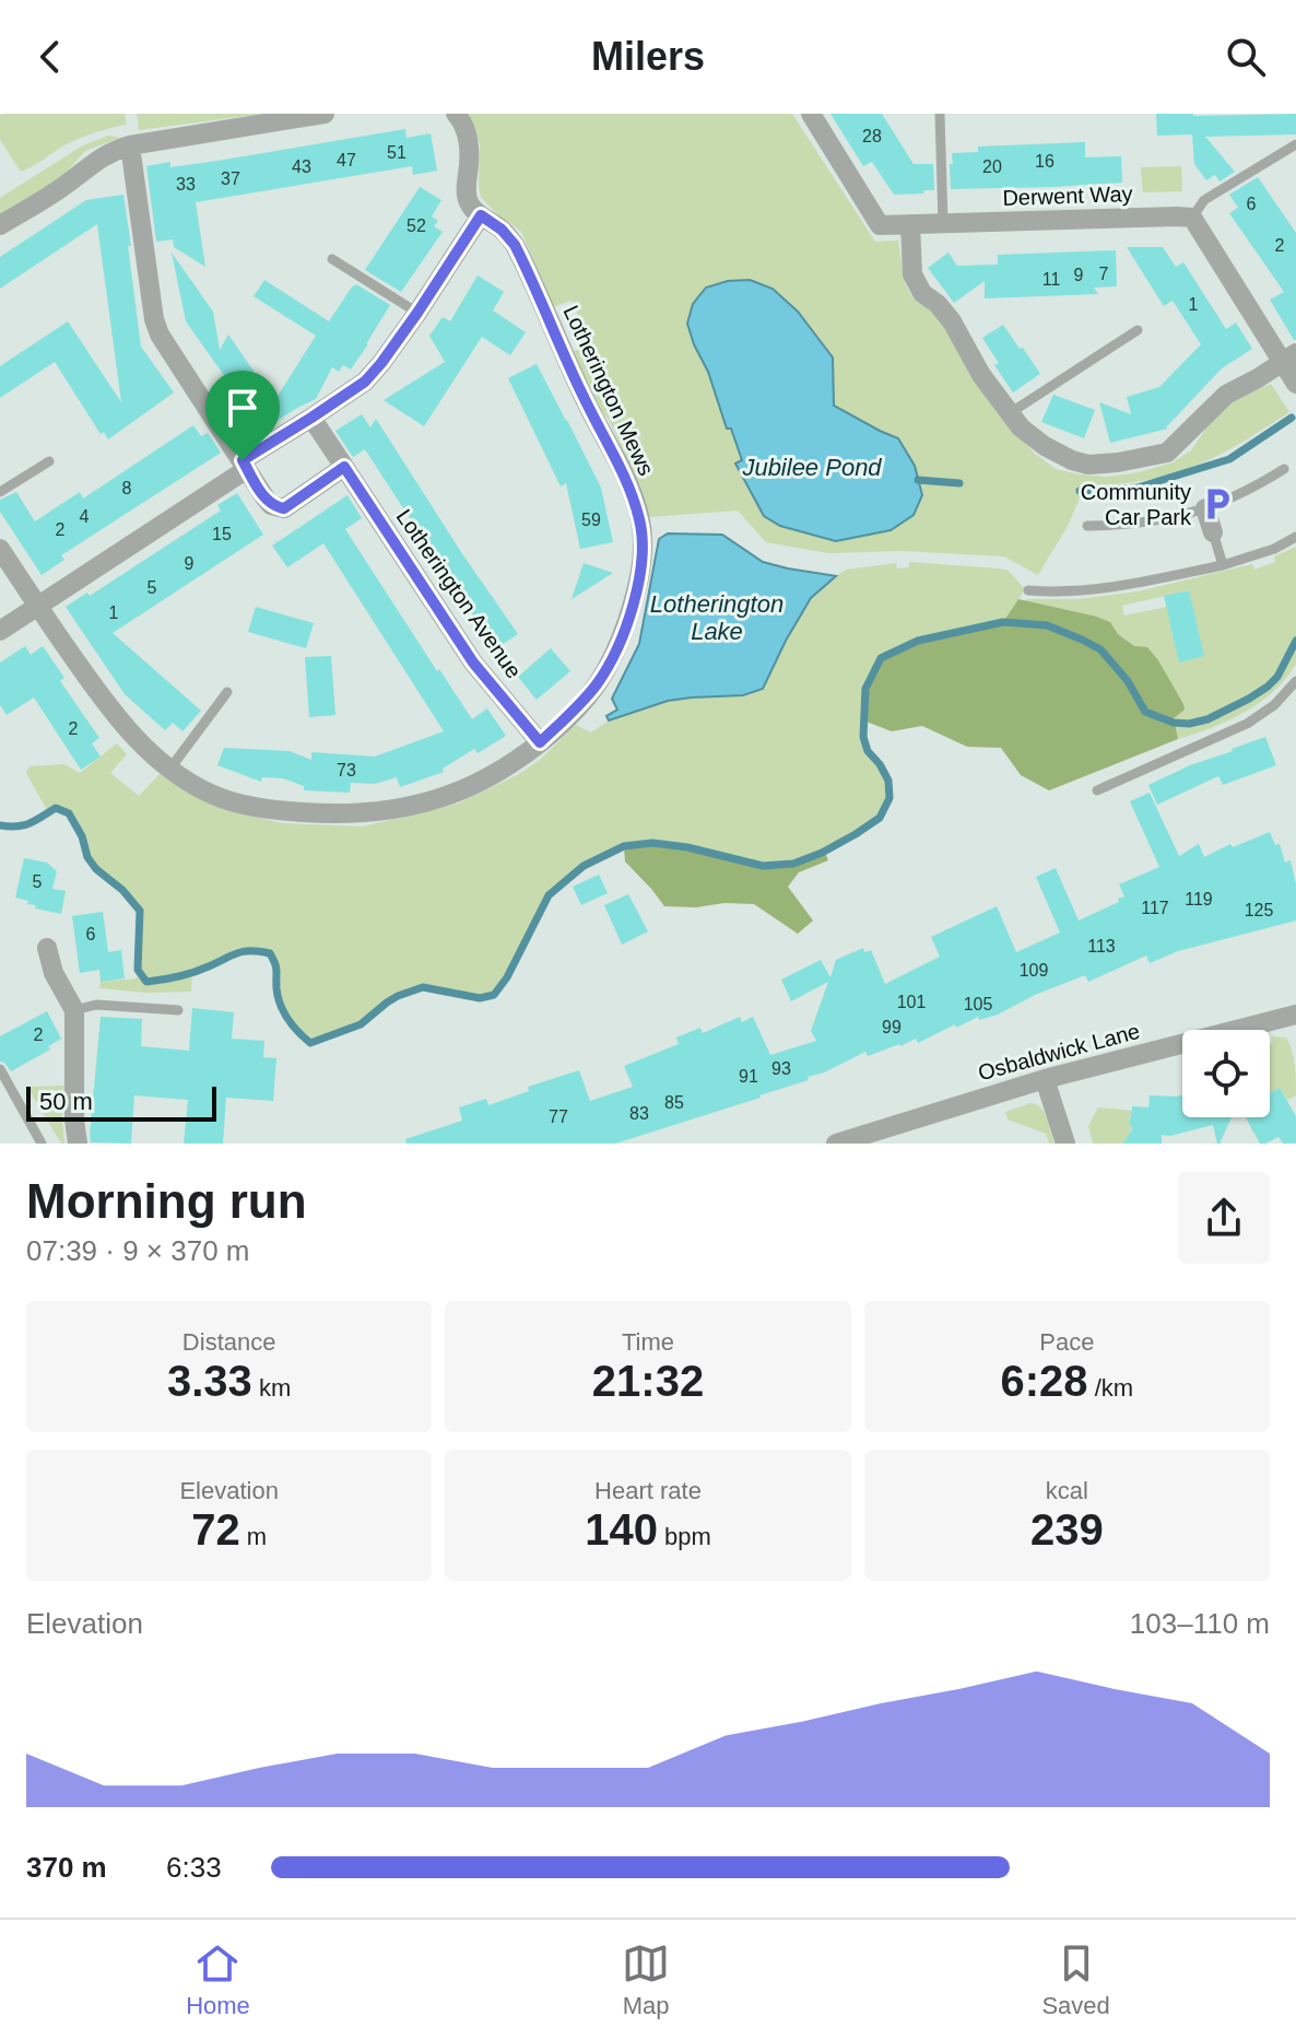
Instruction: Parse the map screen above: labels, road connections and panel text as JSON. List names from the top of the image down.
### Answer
{
  "streets": {
    "street": [
      "Derwent Way",
      "Lotherington Mews",
      "Lotherington Avenue",
      "Osbaldwick Lane"
    ]
  },
  "crossings": [
    ["Lotherington Mews", "Lotherington Avenue"]
  ],
  "water": ["Jubilee Pond", "Lotherington Lake"],
  "places": {
    "parking": ["Community Car Park"]
  },
  "house_numbers": [
    "28",
    "51",
    "47",
    "16",
    "43",
    "20",
    "37",
    "33",
    "6",
    "52",
    "2",
    "7",
    "9",
    "11",
    "1",
    "8",
    "4",
    "59",
    "2",
    "15",
    "9",
    "5",
    "1",
    "2",
    "73",
    "5",
    "119",
    "117",
    "125",
    "6",
    "113",
    "109",
    "101",
    "105",
    "99",
    "2",
    "93",
    "91",
    "85",
    "83",
    "77"
  ],
  "scale_bar": "50 m",
  "page": {
    "header": "Milers",
    "scale": "50 m",
    "heading": ["Morning run", "07:39 · 9 × 370 m"],
    "stats": [
      ["Distance", "3.33 km"],
      ["Time", "21:32"],
      ["Pace", "6:28 /km"],
      ["Elevation", "72 m"],
      ["Heart rate", "140 bpm"],
      ["kcal", "239"]
    ],
    "chart": ["Elevation", "103–110 m"],
    "list": [
      {
        "name": "370 m",
        "note": "6:33"
      }
    ],
    "tabs": ["Home", "Map", "Saved"]
  }
}
